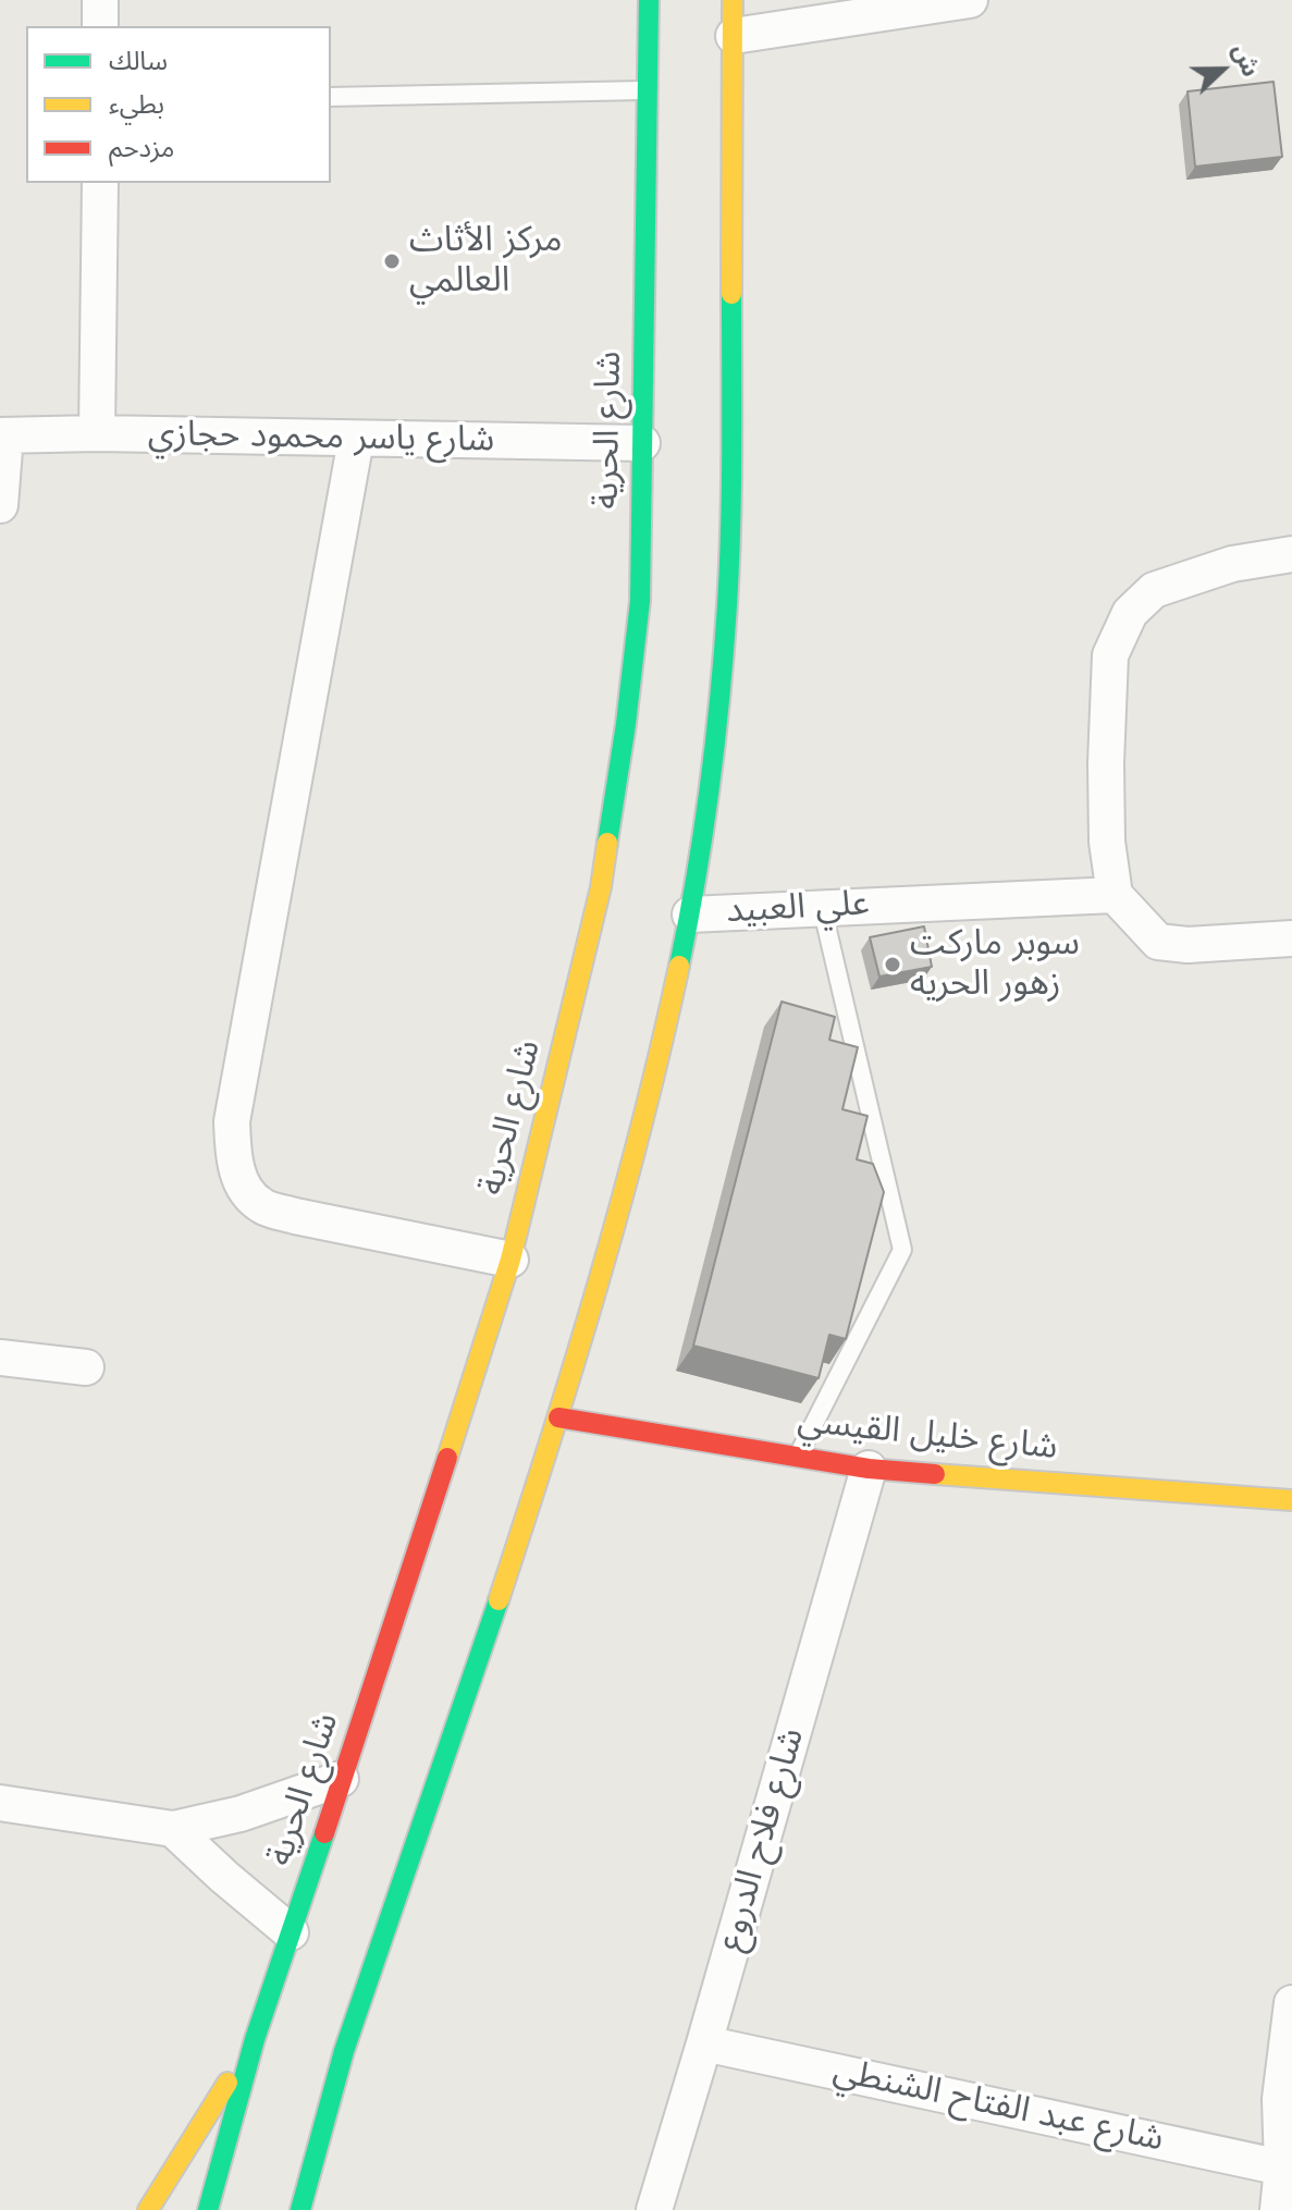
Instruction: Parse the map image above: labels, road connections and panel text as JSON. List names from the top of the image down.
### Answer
{
  "streets": {
    "main road": ["شارع الحرية", "شارع خليل القيسي"],
    "street": [
      "شارع ياسر محمود حجازي",
      "علي العبيد",
      "شارع فلاح الدروع",
      "شارع عبد الفتاح الشنطي"
    ]
  },
  "crossings": [
    ["شارع الحرية", "شارع ياسر محمود حجازي"],
    ["شارع خليل القيسي", "شارع فلاح الدروع"],
    ["شارع فلاح الدروع", "شارع عبد الفتاح الشنطي"]
  ],
  "places": ["مركز الأثاث العالمي", "سوبر ماركت زهور الحريه"],
  "legend": ["سالك", "بطيء", "مزدحم"],
  "north": "right"
}
